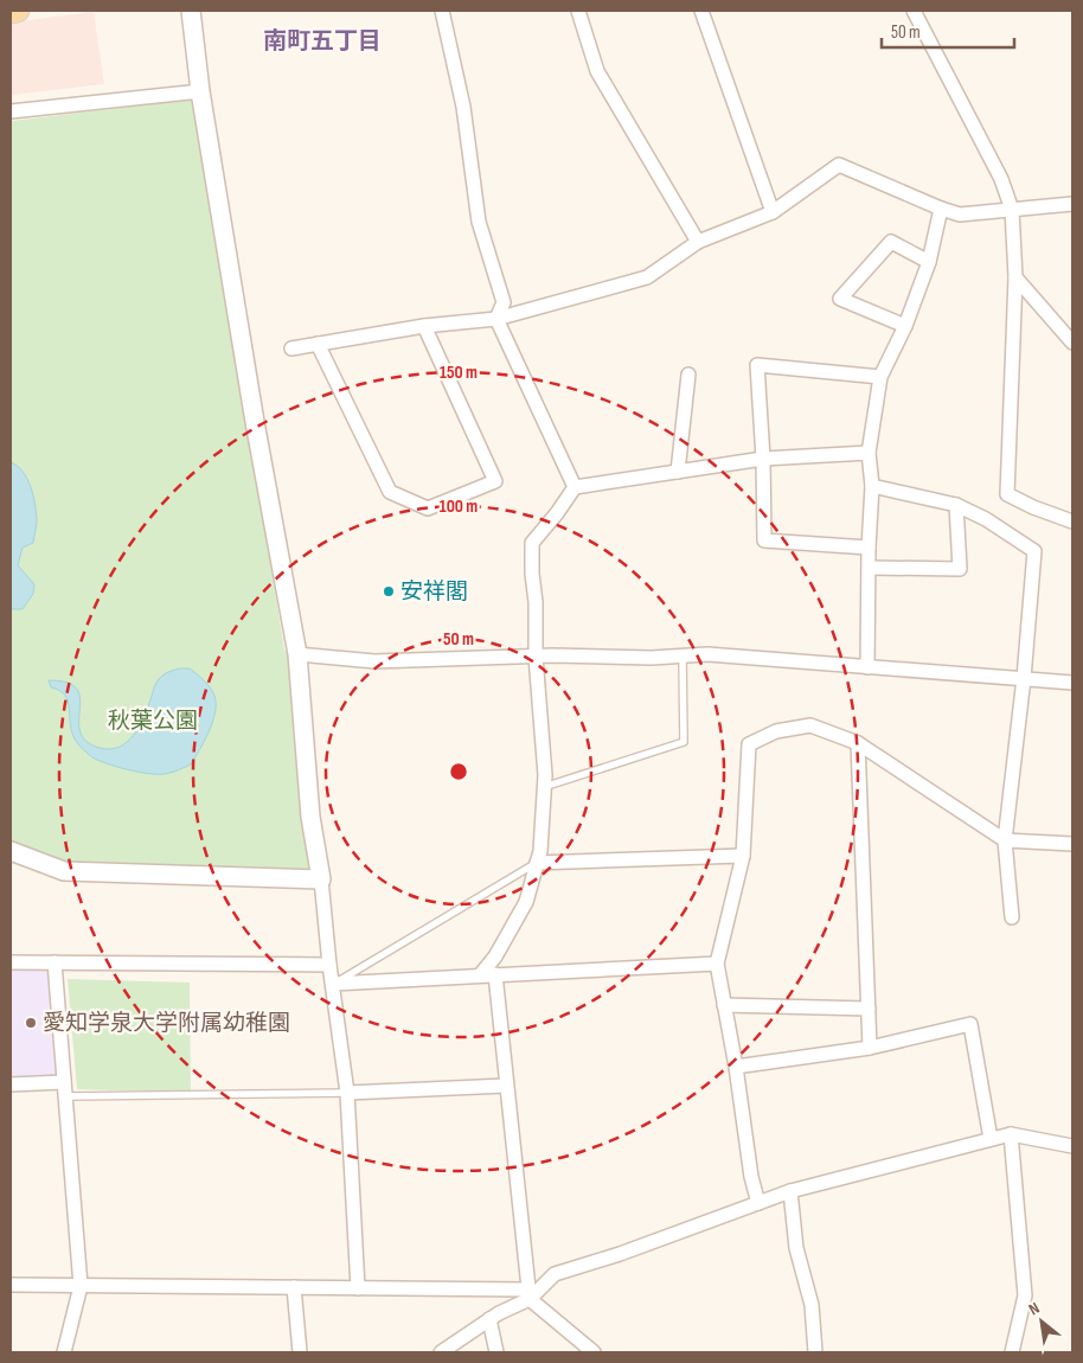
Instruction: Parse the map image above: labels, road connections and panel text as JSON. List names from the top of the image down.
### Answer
{
  "districts": ["南町五丁目"],
  "parks": ["秋葉公園"],
  "places": ["安祥閣", "愛知学泉大学附属幼稚園"],
  "scale_bar": "50 m",
  "north": "top left",
  "rings": ["150 m", "100 m", "50 m"]
}
